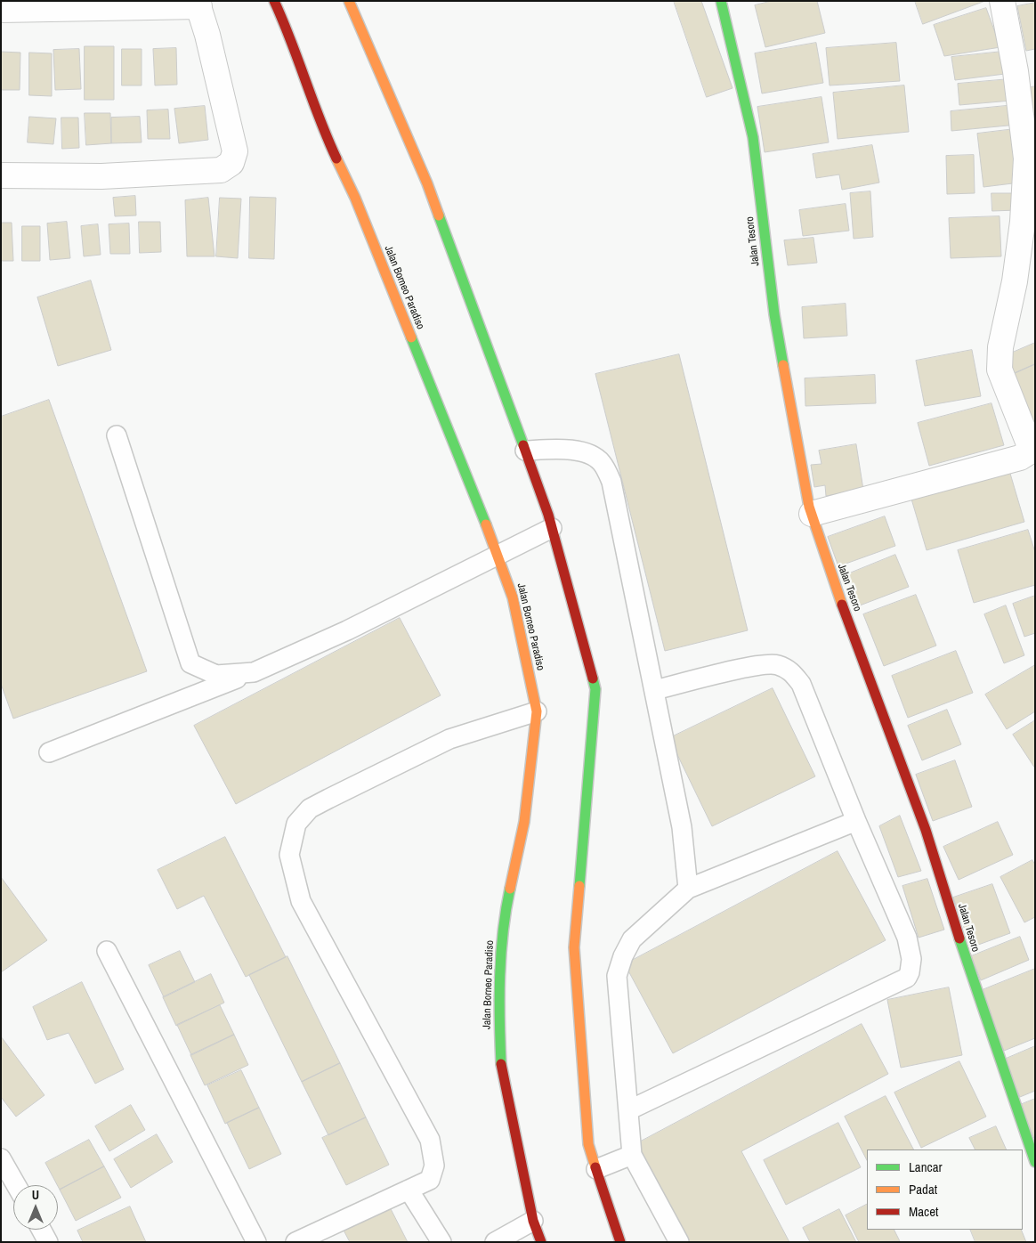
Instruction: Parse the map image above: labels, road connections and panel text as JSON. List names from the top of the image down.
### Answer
{
  "streets": {
    "street": ["Jalan Tesoro", "Jalan Borneo Paradiso"]
  },
  "legend": ["Lancar", "Padat", "Macet"],
  "north": "top"
}
